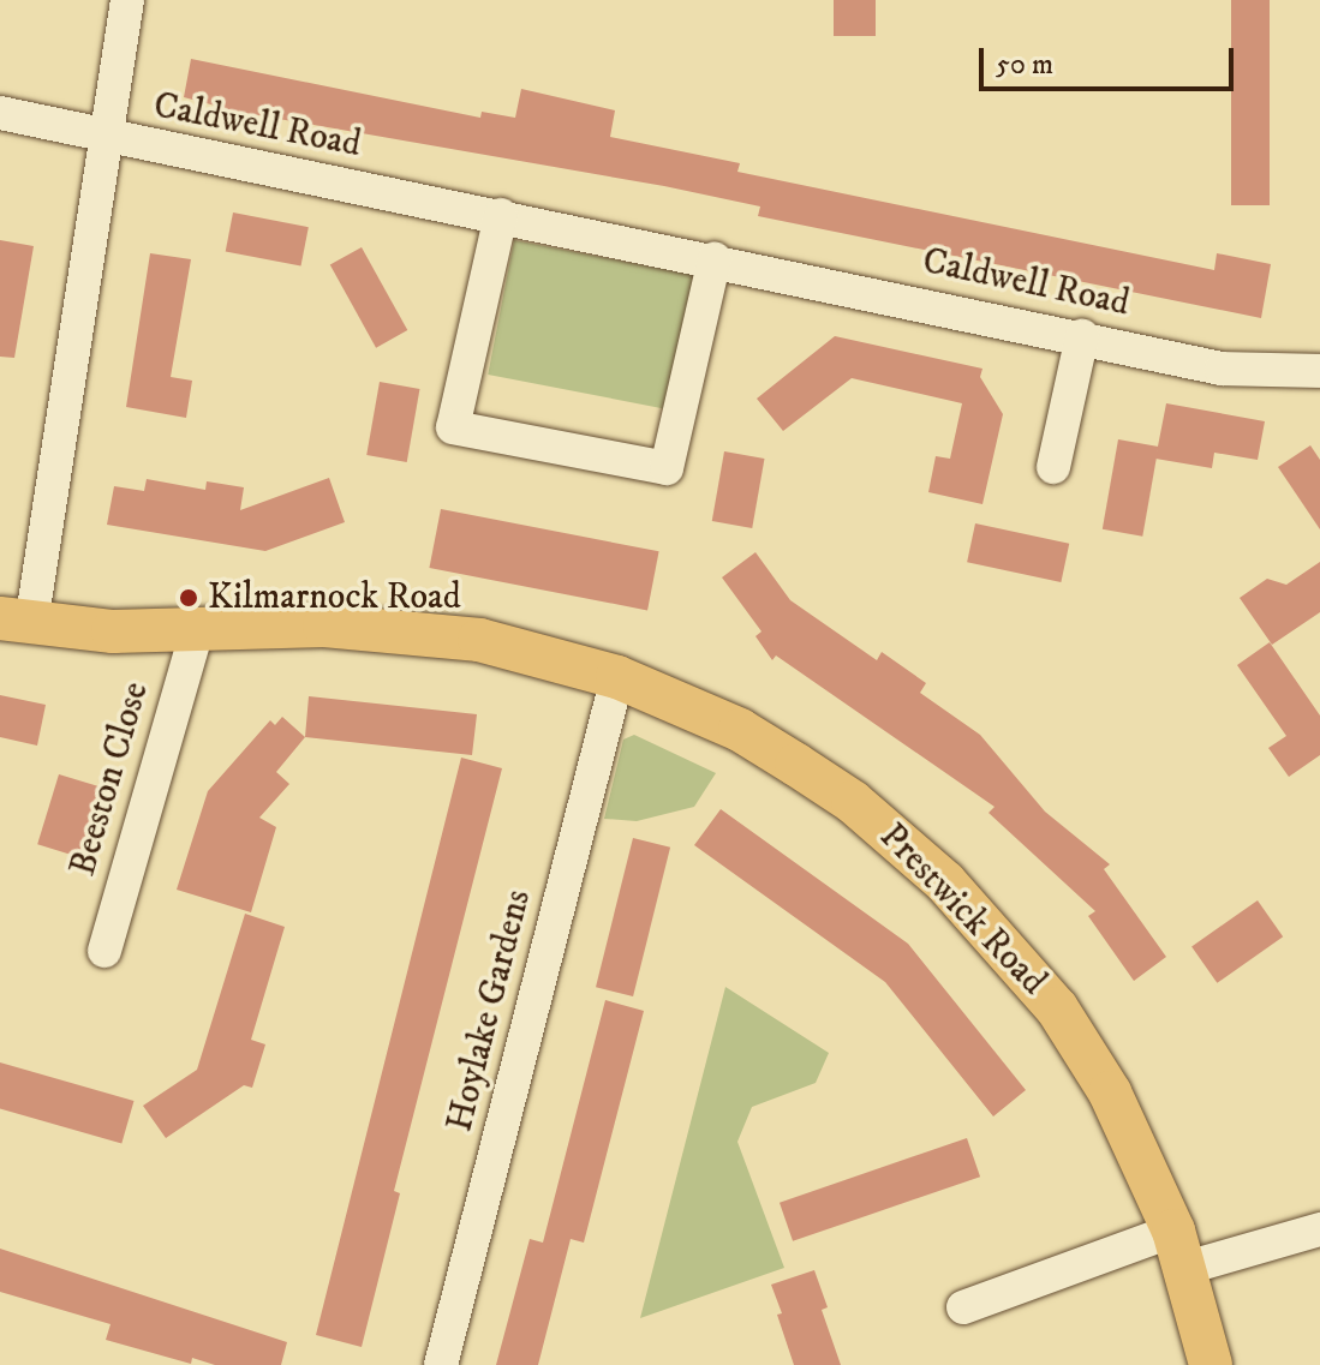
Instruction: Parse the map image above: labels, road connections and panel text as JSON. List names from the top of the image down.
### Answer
{
  "streets": {
    "main road": ["Prestwick Road"],
    "street": ["Caldwell Road", "Beeston Close", "Hoylake Gardens"]
  },
  "crossings": [
    ["Beeston Close", "Prestwick Road"],
    ["Prestwick Road", "Hoylake Gardens"]
  ],
  "places": ["Kilmarnock Road"],
  "scale_bar": "50 m"
}
